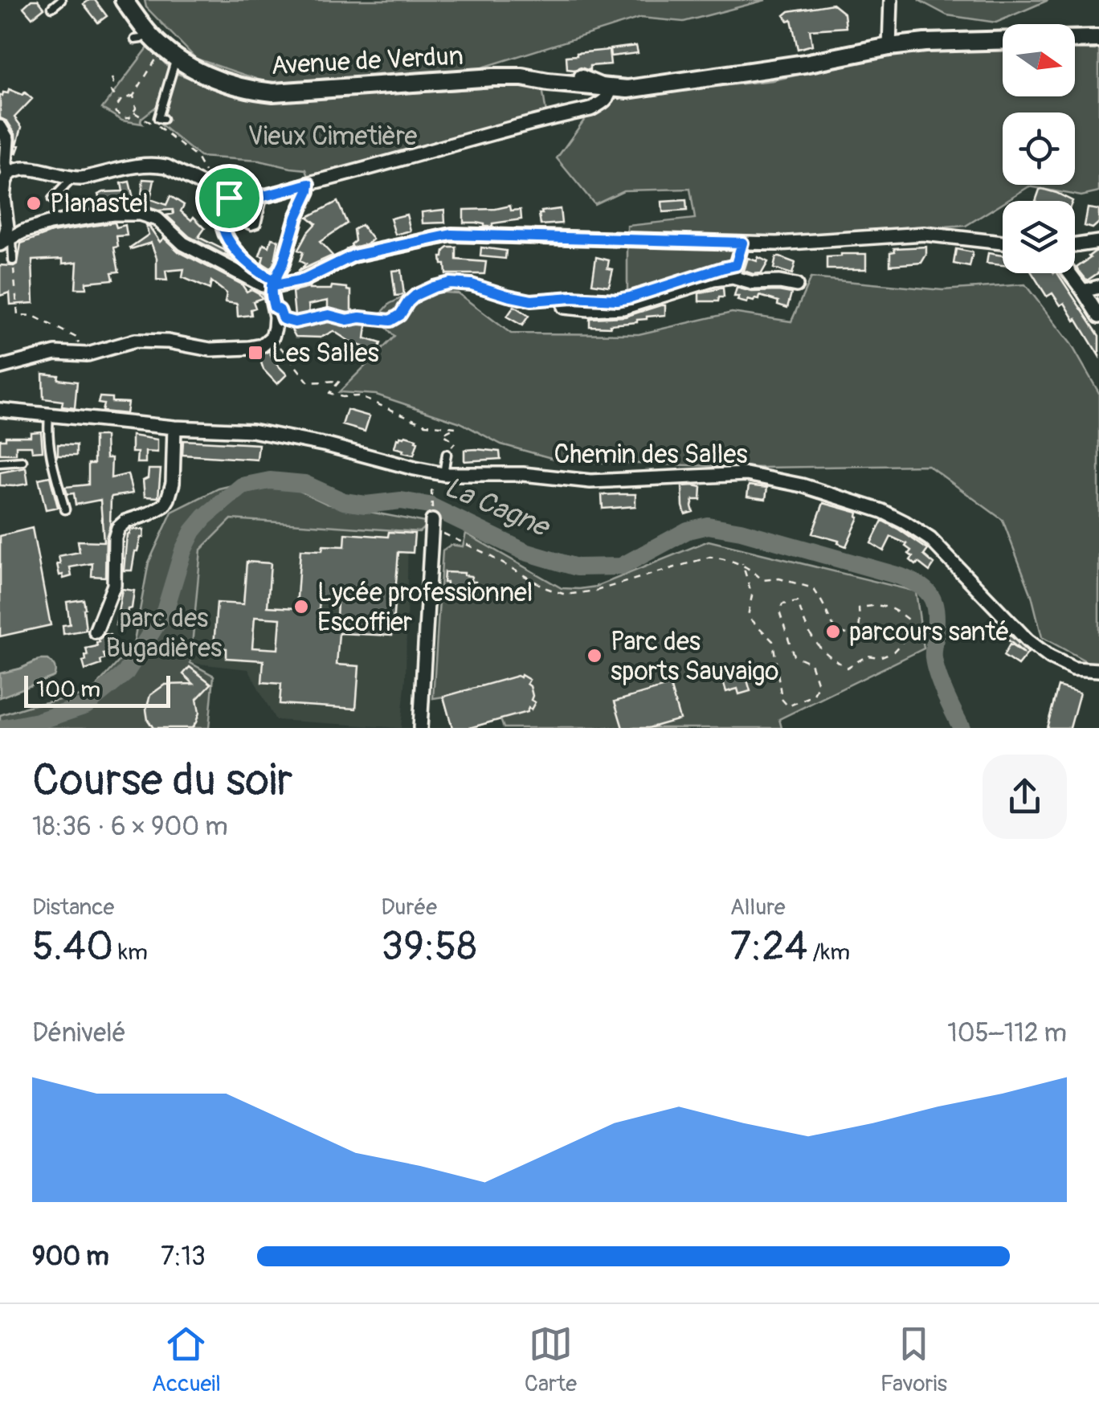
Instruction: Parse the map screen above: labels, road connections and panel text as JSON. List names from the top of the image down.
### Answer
{
  "streets": {
    "main road": ["Avenue de Verdun"],
    "street": ["Chemin des Salles"]
  },
  "water": ["La Cagne"],
  "parks": ["Vieux Cimetière", "parc des Bugadières"],
  "places": {
    "other": [
      "Planastel",
      "Lycée professionnel Escoffier",
      "parcours santé",
      "Parc des sports Sauvaigo"
    ],
    "transit": ["Les Salles"]
  },
  "scale_bar": "100 m",
  "north": "right",
  "page": {
    "scale": "100 m",
    "heading": ["Course du soir", "18:36 · 6 × 900 m"],
    "stats": [
      ["Distance", "5.40 km"],
      ["Durée", "39:58"],
      ["Allure", "7:24 /km"]
    ],
    "chart": ["Dénivelé", "105–112 m"],
    "list": [
      {
        "name": "900 m",
        "note": "7:13"
      }
    ],
    "tabs": ["Accueil", "Carte", "Favoris"]
  }
}
